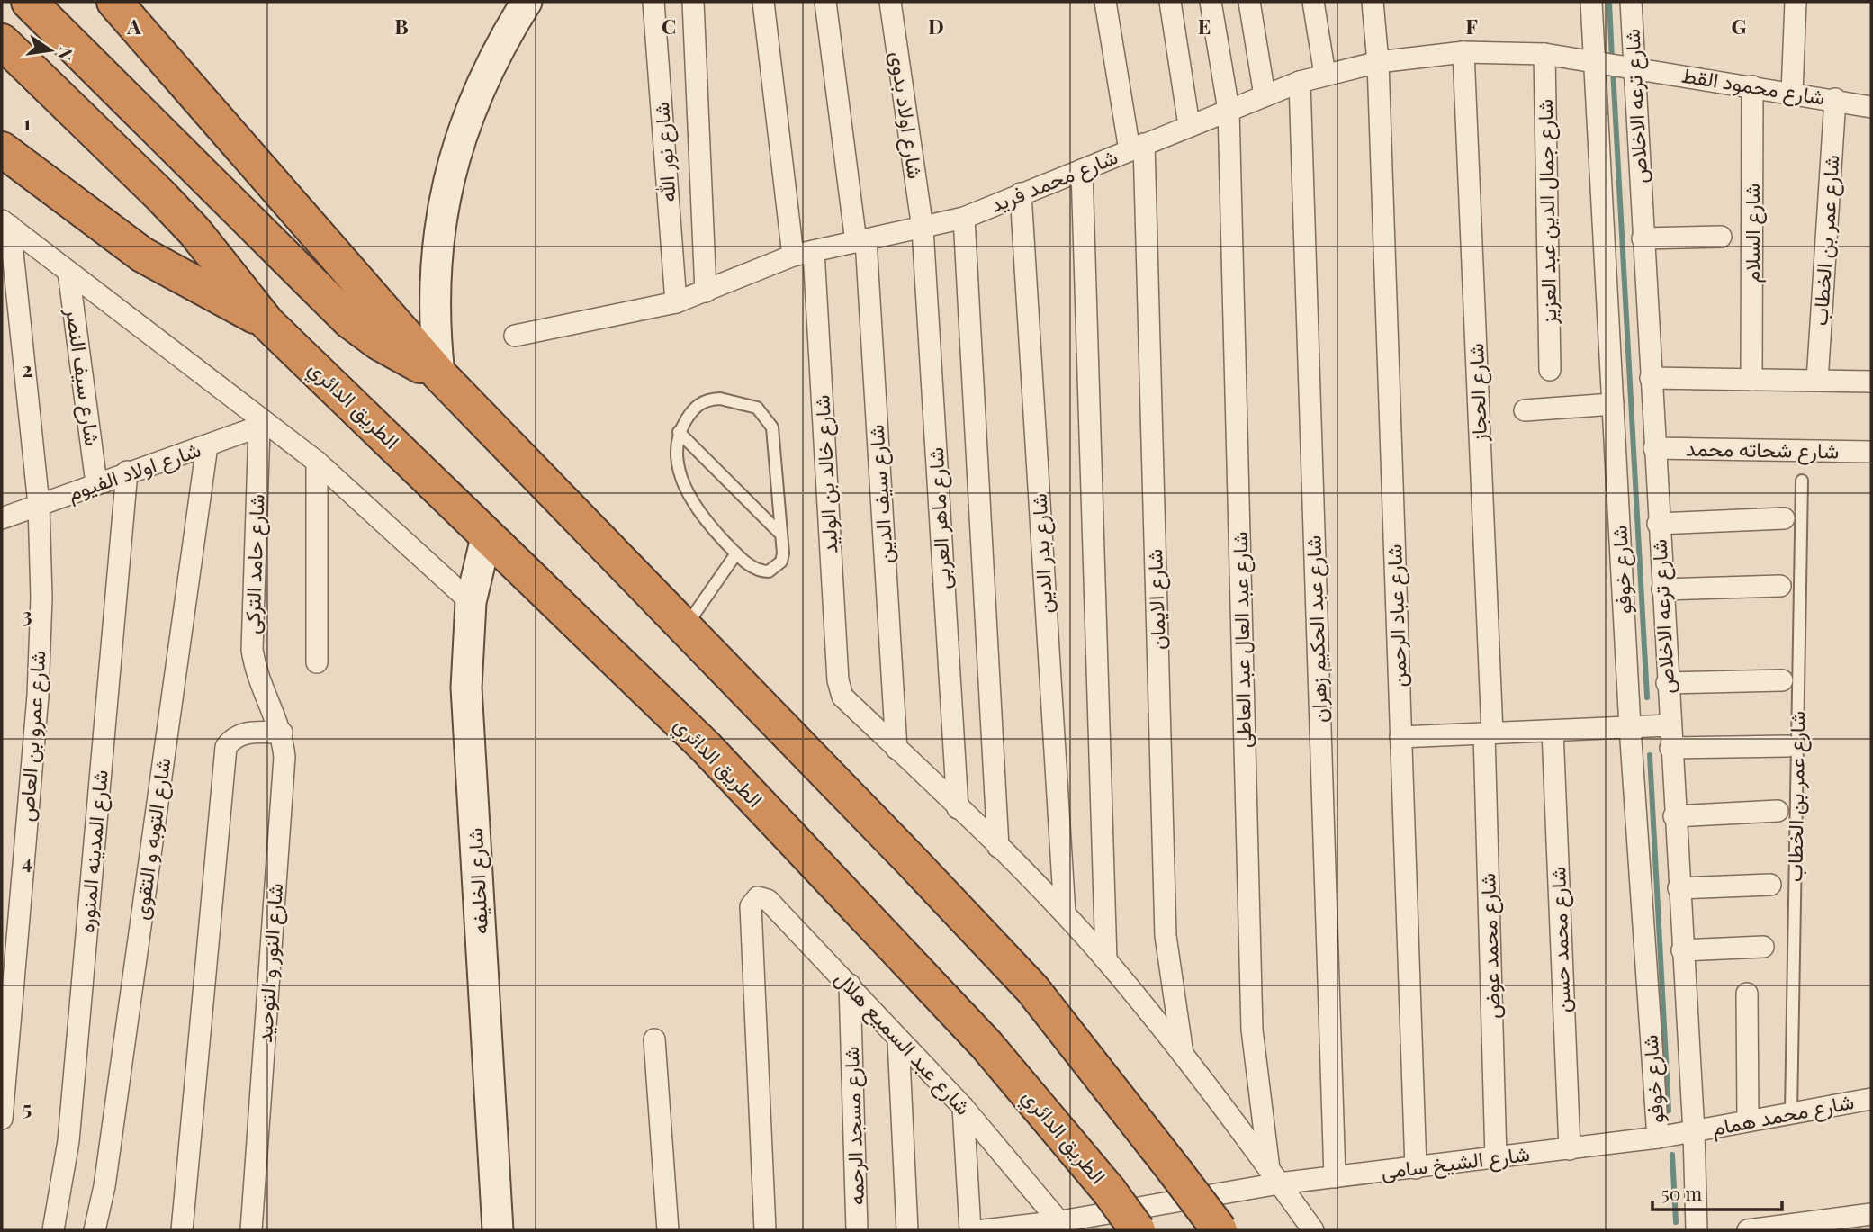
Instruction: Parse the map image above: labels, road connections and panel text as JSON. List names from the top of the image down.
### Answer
{
  "streets": {
    "highway": ["الطريق الدائري"],
    "main road": ["شارع الخليفه"],
    "street": [
      "شارع محمود القط",
      "شارع ترعه الاخلاص",
      "شارع اولاد بدوى",
      "شارع نور الله",
      "شارع محمد فريد",
      "شارع جمال الدين عبد العزيز",
      "شارع السلام",
      "شارع عمر بن الخطاب",
      "شارع سيف النصر",
      "شارع الحجاز",
      "شارع شحاته محمد",
      "شارع اولاد الفيوم",
      "شارع خالد بن الوليد",
      "شارع سيف الدين",
      "شارع ماهر العربى",
      "شارع بدر الدين",
      "شارع حامد التركى",
      "شارع خوفو",
      "شارع الايمان",
      "شارع عباد الرحمن",
      "شارع عبد الحكيم زهران",
      "شارع عبد العال عبد العاطى",
      "شارع عمرو بن العاص",
      "شارع التوبه و التقوى",
      "شارع المدينه المنوره",
      "شارع محمد حسن",
      "شارع محمد عوض",
      "شارع النور و التوحيد",
      "شارع عبد السميع هلال",
      "شارع محمد همام",
      "شارع مسجد الرحمه",
      "شارع الشيخ سامى"
    ]
  },
  "crossings": [
    ["شارع محمود القط", "شارع ترعه الاخلاص"],
    ["شارع محمود القط", "شارع محمد فريد"],
    ["شارع محمود القط", "شارع السلام"],
    ["شارع محمود القط", "شارع عمر بن الخطاب"],
    ["شارع محمود القط", "شارع خوفو"],
    ["شارع ترعه الاخلاص", "شارع شحاته محمد"],
    ["شارع ترعه الاخلاص", "شارع محمد همام"],
    ["شارع ترعه الاخلاص", "شارع الشيخ سامى"],
    ["شارع اولاد بدوى", "شارع محمد فريد"],
    ["شارع اولاد بدوى", "شارع ماهر العربى"],
    ["شارع نور الله", "شارع محمد فريد"],
    ["شارع محمد فريد", "شارع جمال الدين عبد العزيز"],
    ["شارع محمد فريد", "شارع الحجاز"],
    ["شارع محمد فريد", "شارع خالد بن الوليد"],
    ["شارع محمد فريد", "شارع سيف الدين"],
    ["شارع محمد فريد", "شارع ماهر العربى"],
    ["شارع محمد فريد", "شارع بدر الدين"],
    ["شارع محمد فريد", "شارع خوفو"],
    ["شارع محمد فريد", "شارع الايمان"],
    ["شارع محمد فريد", "شارع عباد الرحمن"],
    ["شارع محمد فريد", "شارع عبد الحكيم زهران"],
    ["شارع محمد فريد", "شارع عبد العال عبد العاطى"],
    ["شارع عمر بن الخطاب", "شارع محمد همام"],
    ["شارع سيف النصر", "شارع اولاد الفيوم"],
    ["شارع الحجاز", "شارع محمد عوض"],
    ["الطريق الدائري", "شارع الخليفه"],
    ["شارع اولاد الفيوم", "شارع حامد التركى"],
    ["شارع اولاد الفيوم", "شارع عمرو بن العاص"],
    ["شارع اولاد الفيوم", "شارع التوبه و التقوى"],
    ["شارع اولاد الفيوم", "شارع المدينه المنوره"],
    ["شارع خالد بن الوليد", "شارع سيف الدين"],
    ["شارع حامد التركى", "شارع النور و التوحيد"],
    ["شارع خوفو", "شارع الشيخ سامى"],
    ["شارع عباد الرحمن", "شارع الشيخ سامى"],
    ["شارع عبد الحكيم زهران", "شارع الشيخ سامى"],
    ["شارع عبد العال عبد العاطى", "شارع الشيخ سامى"],
    ["شارع محمد حسن", "شارع الشيخ سامى"],
    ["شارع محمد عوض", "شارع الشيخ سامى"],
    ["شارع عبد السميع هلال", "شارع مسجد الرحمه"],
    ["شارع عبد السميع هلال", "شارع الشيخ سامى"],
    ["شارع محمد همام", "شارع الشيخ سامى"]
  ],
  "scale_bar": "50 m",
  "north": "right",
  "grid": {
    "columns": [
      "A",
      "B",
      "C",
      "D",
      "E",
      "F",
      "G"
    ],
    "rows": [
      "1",
      "2",
      "3",
      "4",
      "5"
    ]
  }
}
